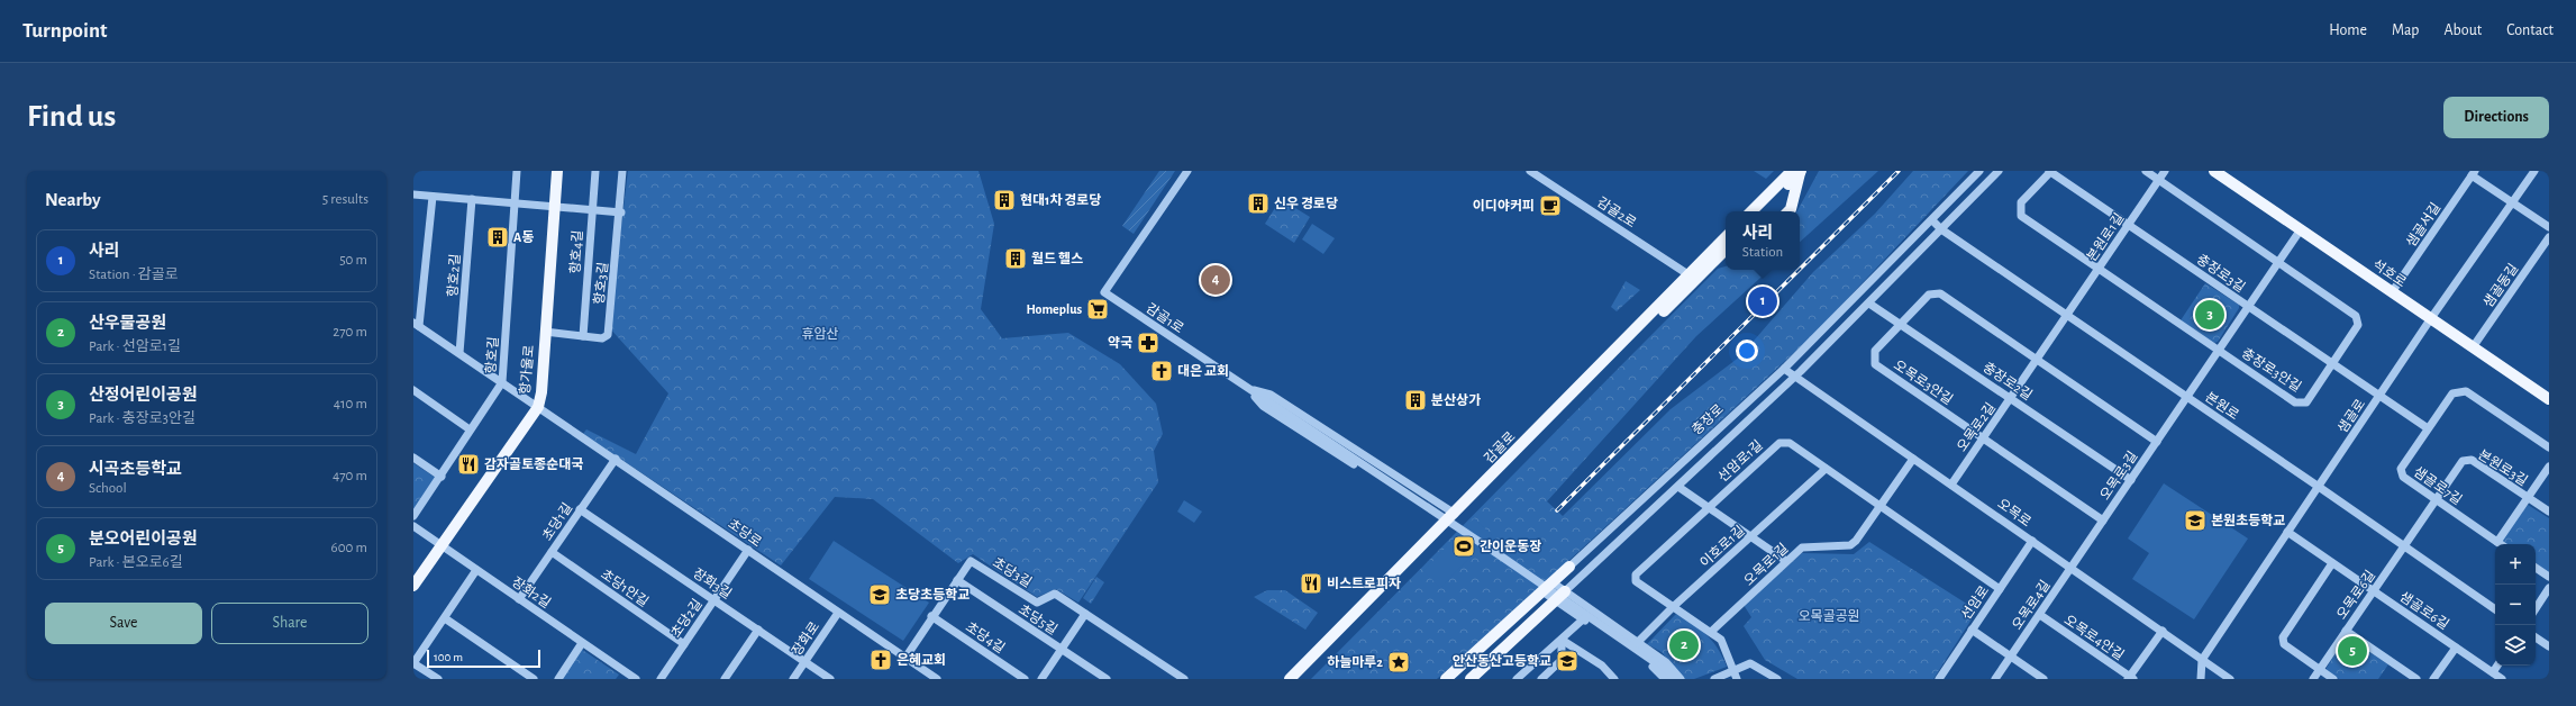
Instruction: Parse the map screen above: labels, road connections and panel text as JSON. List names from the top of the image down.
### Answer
{
  "streets": {
    "main road": [
      "석호로",
      "항가울로",
      "충장로",
      "감골로"
    ],
    "street": [
      "감골2로",
      "샘골서길",
      "본원로1길",
      "항호4길",
      "충장로3길",
      "항호2길",
      "항호3길",
      "샘골동길",
      "감골1로",
      "항호길",
      "충장로3안길",
      "충장로2길",
      "오목로3안길",
      "본원로",
      "샘골로",
      "오목로2길",
      "선암로1길",
      "본원로3길",
      "오목로3길",
      "샘골로7길",
      "오목로",
      "초당1길",
      "초당로",
      "이호로1길",
      "오목로1길",
      "초당3길",
      "장화3길",
      "초당1안길",
      "장화2길",
      "오목로6길",
      "선암로",
      "오목로4길",
      "샘골로6길",
      "초당2길",
      "초당5길",
      "초당4길",
      "오목로4안길",
      "장화로"
    ]
  },
  "crossings": [
    ["감골2로", "감골로"],
    ["샘골서길", "석호로"],
    ["본원로1길", "충장로3길"],
    ["본원로1길", "충장로3안길"],
    ["본원로1길", "본원로"],
    ["본원로1길", "오목로2길"],
    ["항호4길", "항호3길"],
    ["충장로3길", "충장로3안길"],
    ["충장로3길", "샘골로"],
    ["충장로3길", "오목로3길"],
    ["석호로", "샘골동길"],
    ["석호로", "샘골로"],
    ["석호로", "오목로3길"],
    ["항호3길", "항가울로"],
    ["항가울로", "초당로"],
    ["항가울로", "장화2길"],
    ["충장로3안길", "오목로3길"],
    ["충장로2길", "오목로3안길"],
    ["충장로2길", "오목로2길"],
    ["충장로2길", "오목로3길"],
    ["오목로3안길", "오목로2길"],
    ["오목로3안길", "오목로3길"],
    ["본원로", "샘골로"],
    ["본원로", "충장로"],
    ["본원로", "오목로2길"],
    ["본원로", "본원로3길"],
    ["본원로", "오목로3길"],
    ["본원로", "오목로6길"],
    ["샘골로", "오목로"],
    ["샘골로", "샘골로6길"],
    ["충장로", "오목로"],
    ["오목로2길", "오목로"],
    ["선암로1길", "이호로1길"],
    ["선암로1길", "오목로1길"],
    ["선암로1길", "선암로"],
    ["본원로3길", "샘골로7길"],
    ["본원로3길", "오목로6길"],
    ["오목로3길", "오목로"],
    ["오목로3길", "오목로4길"],
    ["오목로", "오목로1길"],
    ["오목로", "선암로"],
    ["오목로", "오목로4길"],
    ["초당1길", "초당로"],
    ["초당1길", "장화3길"],
    ["초당1길", "초당1안길"],
    ["초당1길", "장화2길"],
    ["초당로", "초당3길"],
    ["초당로", "초당2길"],
    ["초당로", "장화로"],
    ["초당3길", "초당5길"],
    ["초당3길", "초당4길"],
    ["장화3길", "초당2길"],
    ["장화3길", "장화로"],
    ["초당1안길", "초당2길"],
    ["오목로6길", "샘골로6길"],
    ["오목로4길", "오목로4안길"]
  ],
  "parks": ["휴암산", "오목골공원"],
  "places": {
    "building": [
      "현대1차 경로당",
      "신우 경로당",
      "A동",
      "월드 헬스",
      "분산상가"
    ],
    "cafe": ["이디야커피"],
    "supermarket": ["Homeplus"],
    "pharmacy": ["약국"],
    "church": ["대은 교회", "은혜교회"],
    "restaurant": ["감자골토종순대국", "비스트로피자"],
    "school or university": ["본원초등학교", "초당초등학교", "안산동산고등학교"],
    "sports": ["간이운동장"],
    "place": ["하늘마루2"]
  },
  "scale_bar": "100 m",
  "page": {
    "header": "Turnpoint",
    "nav": [
      "Home",
      "Map",
      "About",
      "Contact"
    ],
    "buttons": [
      "Directions",
      ["Save", "Share"]
    ],
    "title": "Find us",
    "heading": ["Nearby", "5 results"],
    "popup": ["사리", "Station"],
    "list": [
      {
        "mark": "1",
        "name": "사리",
        "note": "Station · 감골로",
        "value": "50 m"
      },
      {
        "mark": "2",
        "name": "산우물공원",
        "note": "Park · 선암로1길",
        "value": "270 m"
      },
      {
        "mark": "3",
        "name": "산정어린이공원",
        "note": "Park · 충장로3안길",
        "value": "410 m"
      },
      {
        "mark": "4",
        "name": "시곡초등학교",
        "note": "School",
        "value": "470 m"
      },
      {
        "mark": "5",
        "name": "분오어린이공원",
        "note": "Park · 본오로6길",
        "value": "600 m"
      }
    ],
    "pins": [
      "4",
      "1",
      "3",
      "2",
      "5"
    ],
    "map_buttons": ["+", "−"],
    "scale": "100 m"
  }
}
